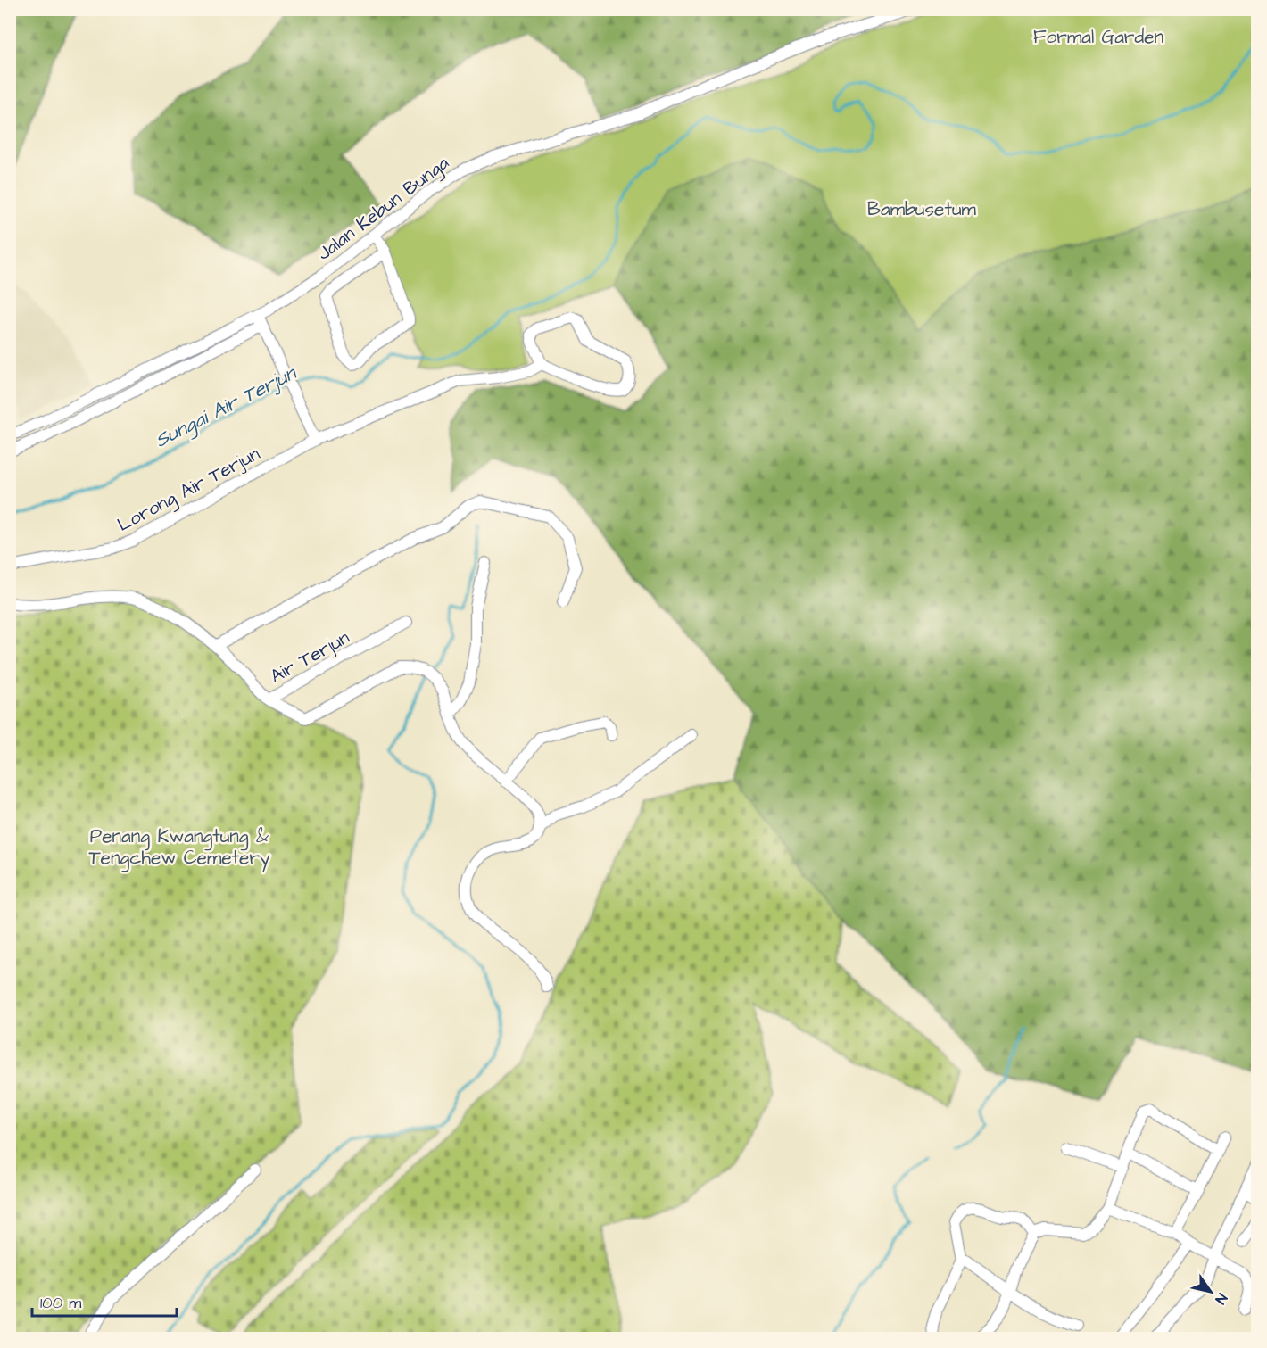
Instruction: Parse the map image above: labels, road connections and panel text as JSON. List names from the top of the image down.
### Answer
{
  "streets": {
    "street": ["Jalan Kebun Bunga", "Lorong Air Terjun", "Air Terjun"]
  },
  "water": ["Sungai Air Terjun"],
  "parks": ["Formal Garden", "Bambusetum", "Penang Kwangtung & Tengchew Cemetery"],
  "scale_bar": "100 m",
  "north": "bottom right"
}
